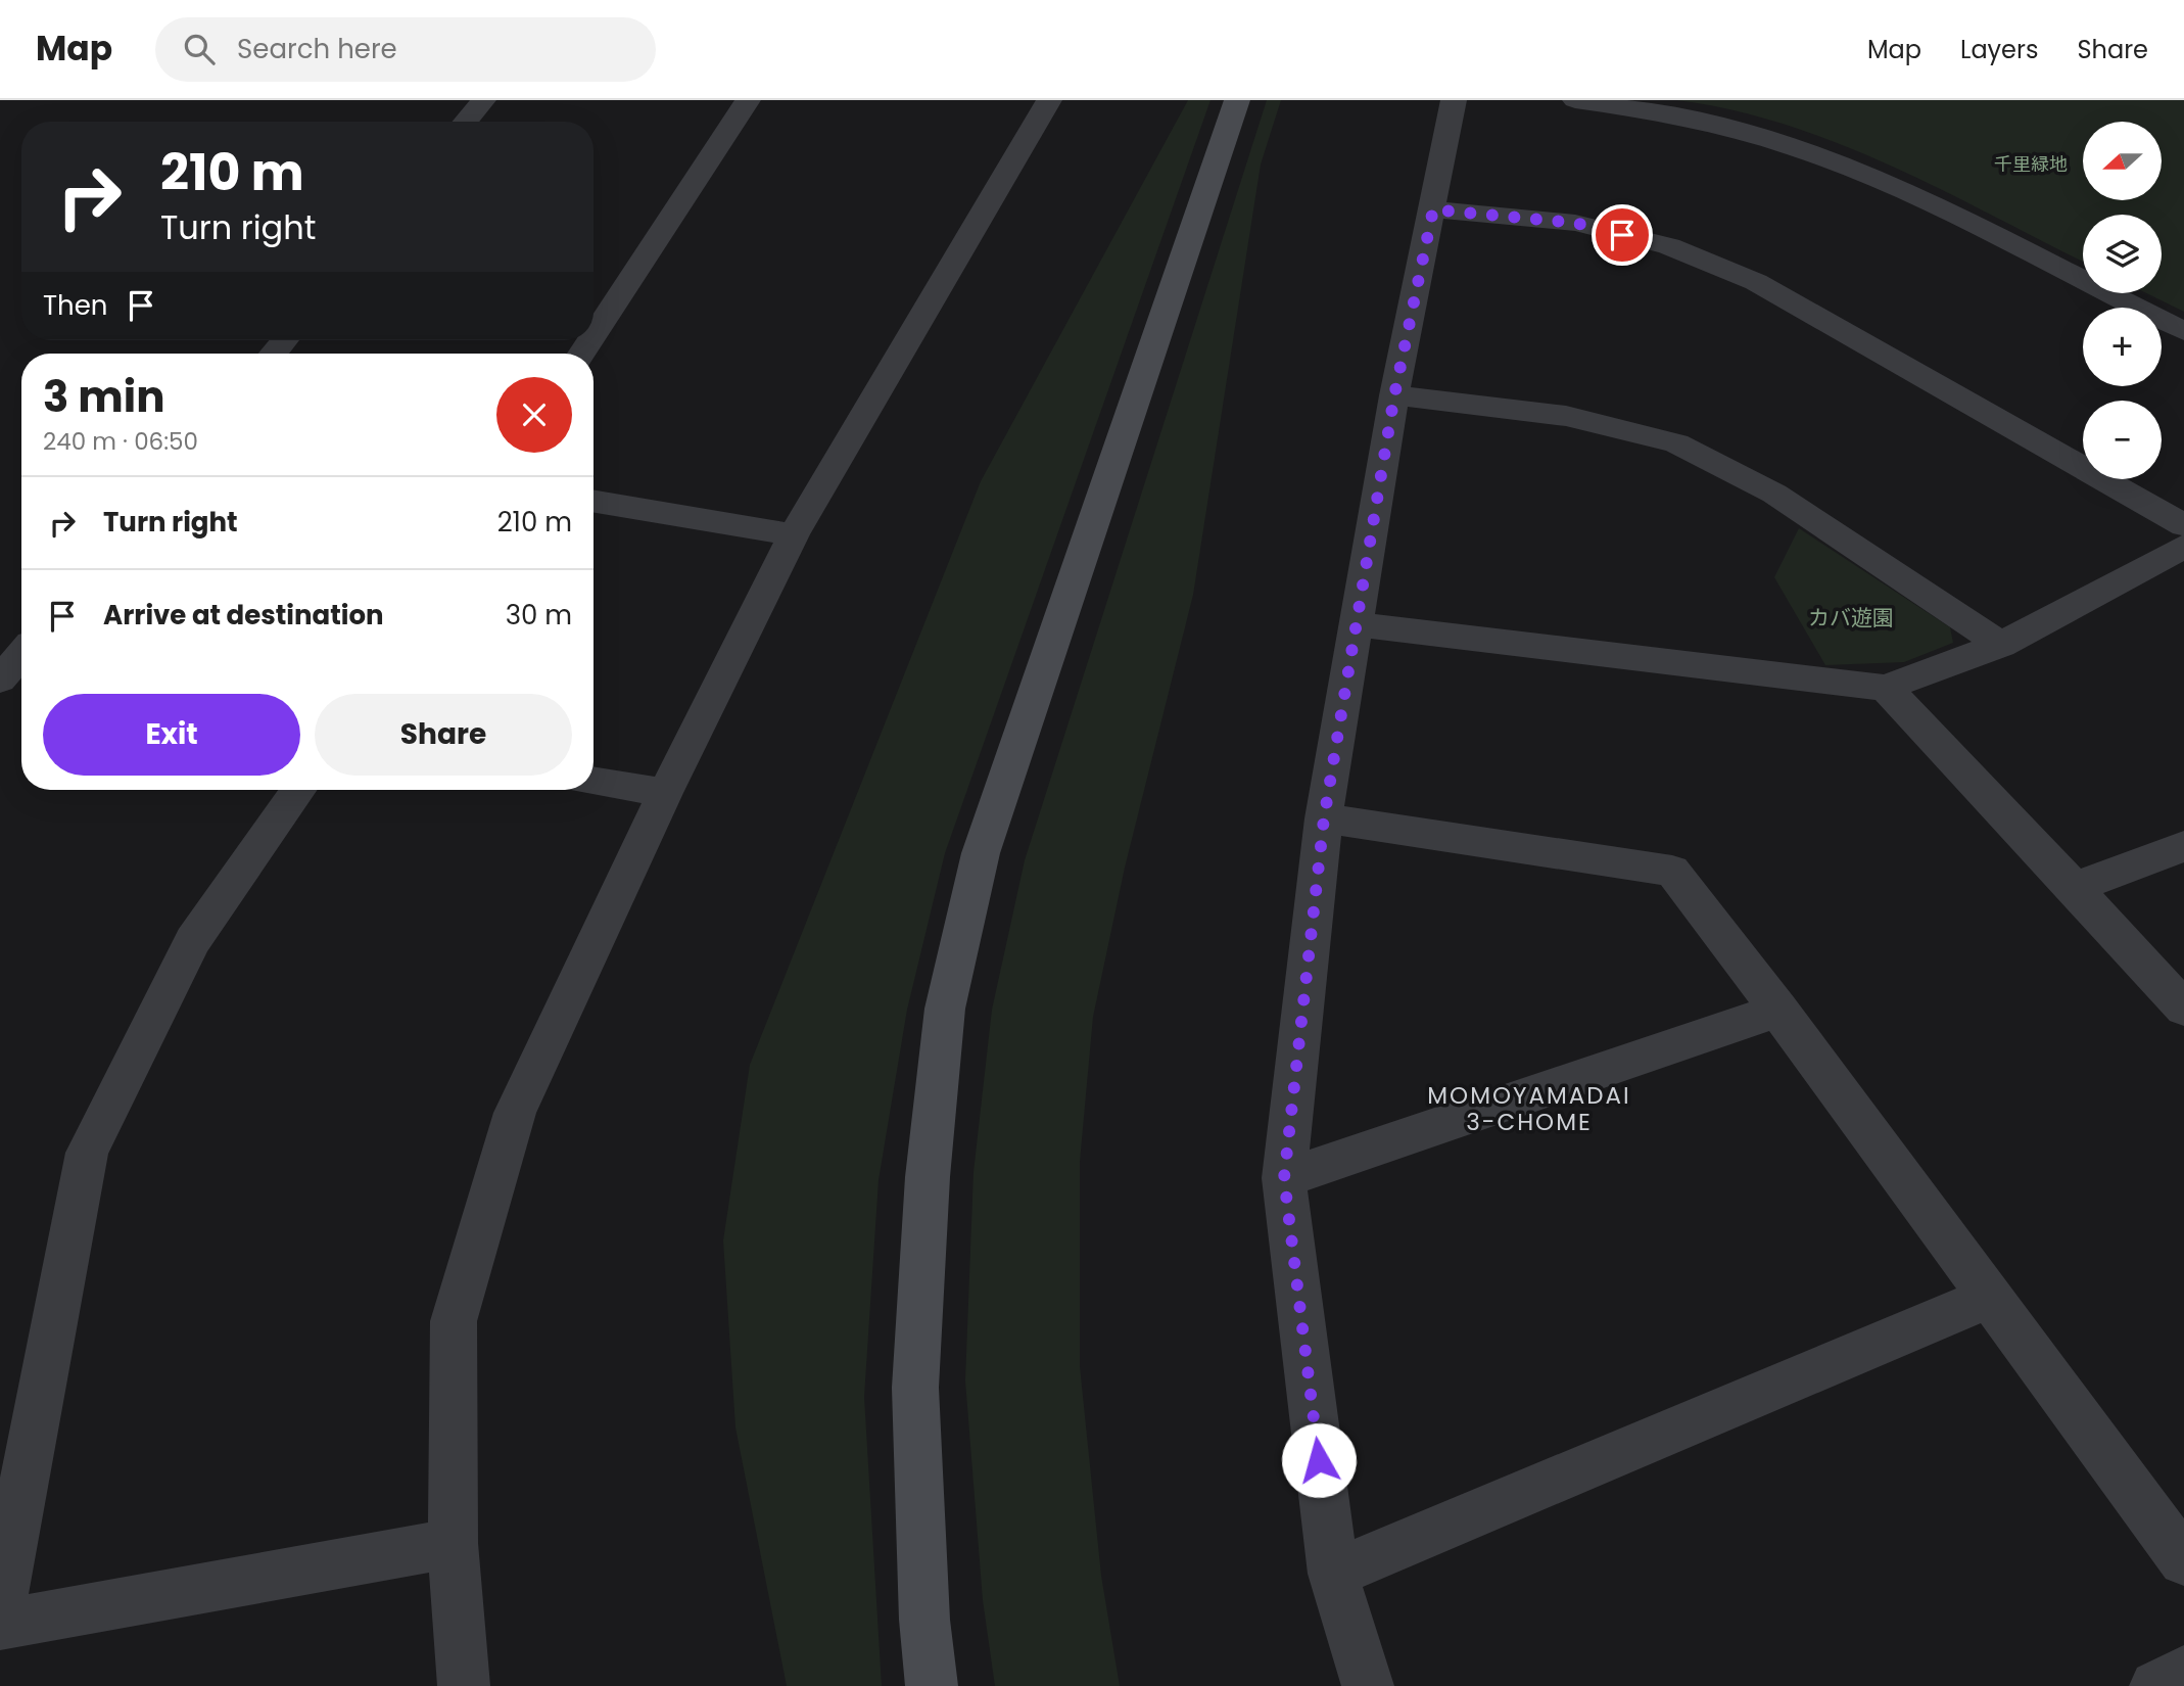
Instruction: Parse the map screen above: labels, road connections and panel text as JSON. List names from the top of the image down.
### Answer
{
  "districts": ["MOMOYAMADAI 3-CHOME"],
  "parks": ["千里緑地", "カバ遊園"],
  "north": "left",
  "page": {
    "header": "Map",
    "search": "Search here",
    "nav": ["Map", "Layers", "Share"],
    "map_buttons": ["+", "−"],
    "turn": ["210 m", "Turn right"],
    "then": "Then",
    "heading": ["3 min", "240 m · 06:50"],
    "list": [
      {
        "name": "Turn right",
        "value": "210 m"
      },
      {
        "name": "Arrive at destination",
        "value": "30 m"
      }
    ],
    "buttons": ["Exit", "Share"]
  }
}
